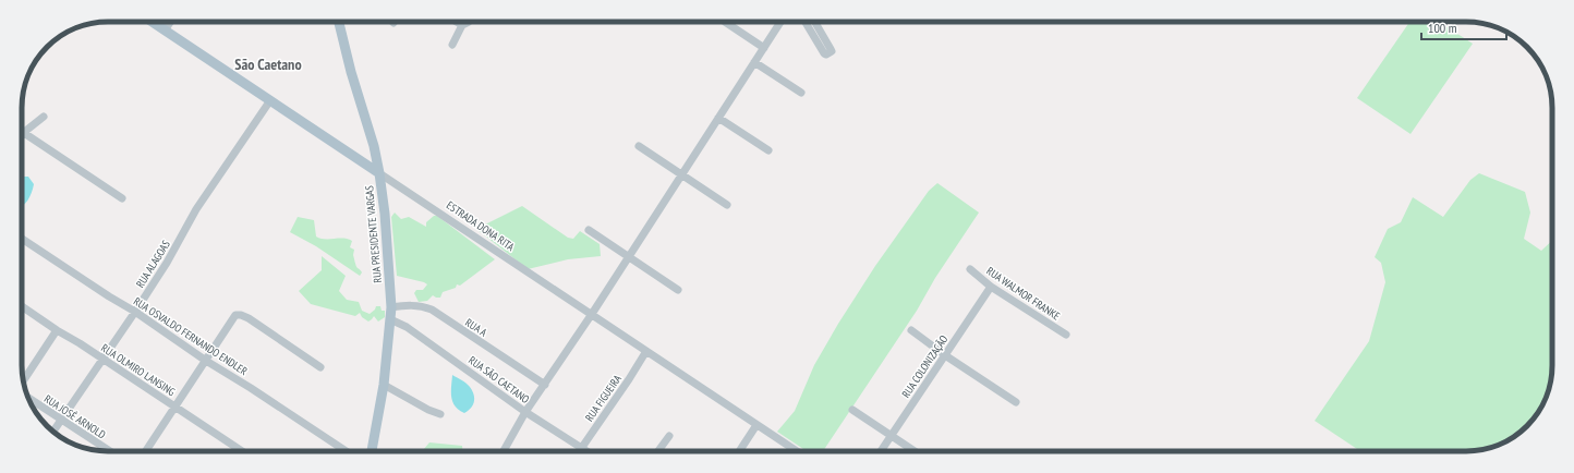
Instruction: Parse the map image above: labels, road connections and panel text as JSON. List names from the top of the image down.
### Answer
{
  "streets": {
    "main road": ["ESTRADA DONA RITA", "RUA PRESIDENTE VARGAS"],
    "street": [
      "RUA ALAGOAS",
      "RUA WALMOR FRANKE",
      "RUA A",
      "RUA OSVALDO FERNANDO ENDLER",
      "RUA COLONIZAÇÃO",
      "RUA OLMIRO LANSING",
      "RUA SÃO CAETANO",
      "RUA FIGUEIRA",
      "RUA JOSÉ ARNOLD"
    ]
  },
  "crossings": [
    ["ESTRADA DONA RITA", "RUA PRESIDENTE VARGAS"],
    ["ESTRADA DONA RITA", "RUA ALAGOAS"],
    ["ESTRADA DONA RITA", "RUA FIGUEIRA"],
    ["RUA PRESIDENTE VARGAS", "RUA A"],
    ["RUA PRESIDENTE VARGAS", "RUA SÃO CAETANO"],
    ["RUA ALAGOAS", "RUA OSVALDO FERNANDO ENDLER"],
    ["RUA ALAGOAS", "RUA OLMIRO LANSING"],
    ["RUA ALAGOAS", "RUA JOSÉ ARNOLD"],
    ["RUA WALMOR FRANKE", "RUA COLONIZAÇÃO"],
    ["RUA SÃO CAETANO", "RUA FIGUEIRA"]
  ],
  "districts": ["São Caetano"],
  "scale_bar": "100 m"
}
